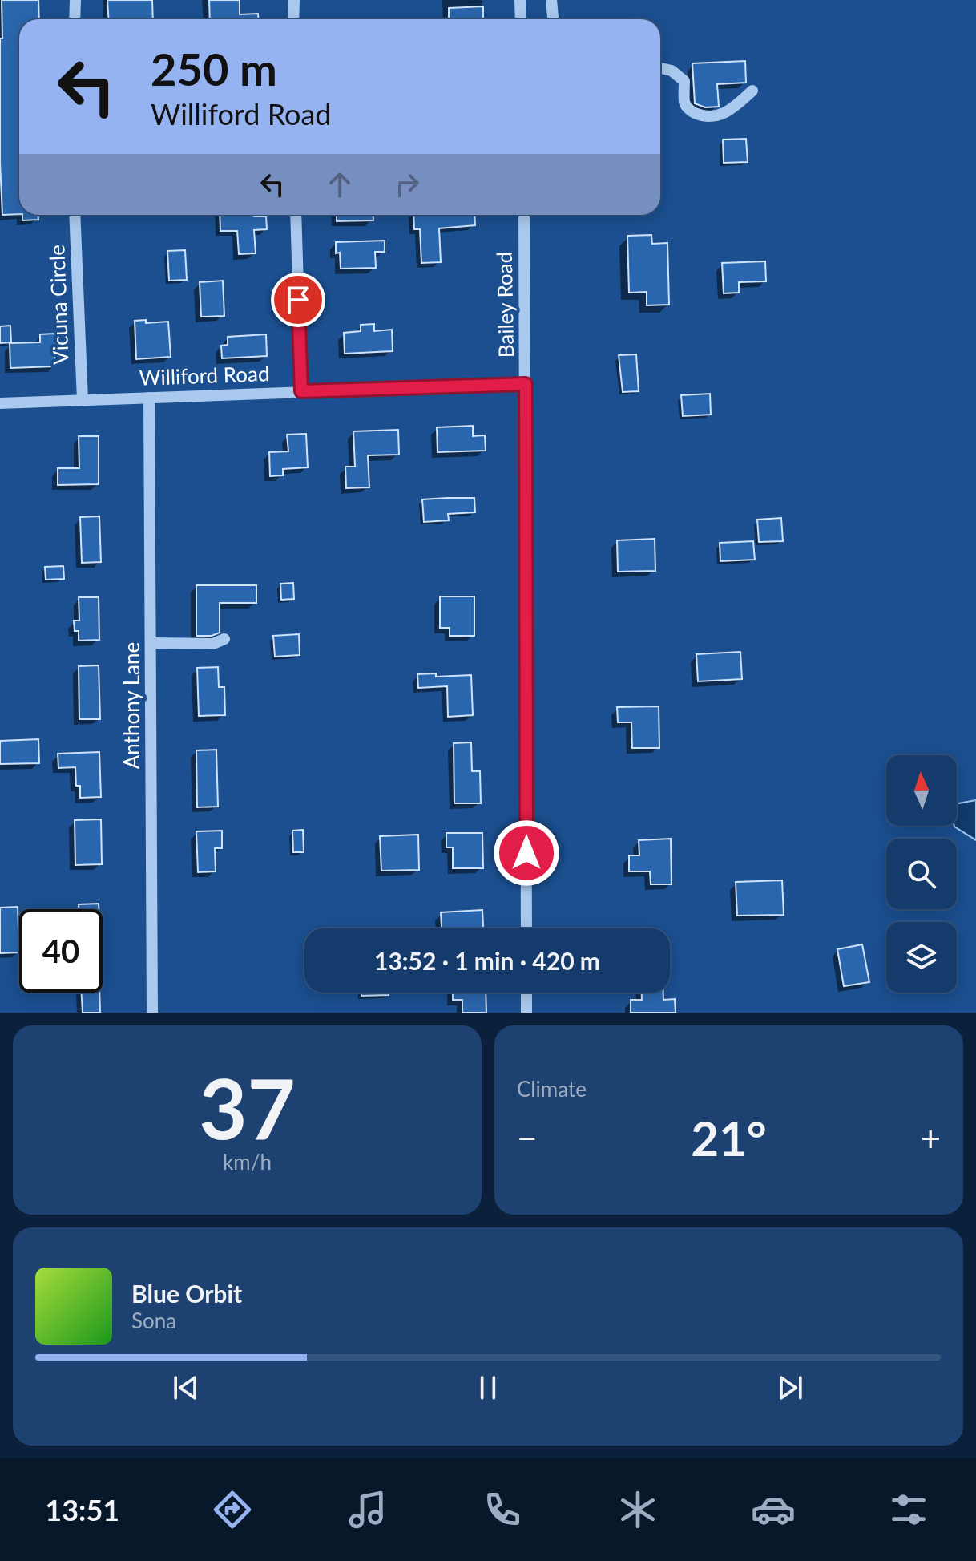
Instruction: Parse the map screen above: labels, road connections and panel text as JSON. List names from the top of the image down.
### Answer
{
  "streets": {
    "street": [
      "Vicuna Circle",
      "Bailey Road",
      "Williford Road",
      "Anthony Lane"
    ]
  },
  "crossings": [
    ["Vicuna Circle", "Williford Road"],
    ["Bailey Road", "Williford Road"],
    ["Williford Road", "Anthony Lane"]
  ],
  "north": "top",
  "page": {
    "turn": ["250 m", "Williford Road"],
    "limit": "40",
    "trip": "13:52 · 1 min · 420 m",
    "tile": [
      ["37", "km/h"],
      "Climate"
    ],
    "heat": ["−", "21°", "+"],
    "song": ["Blue Orbit", "Sona"],
    "tabs": "13:51"
  }
}
